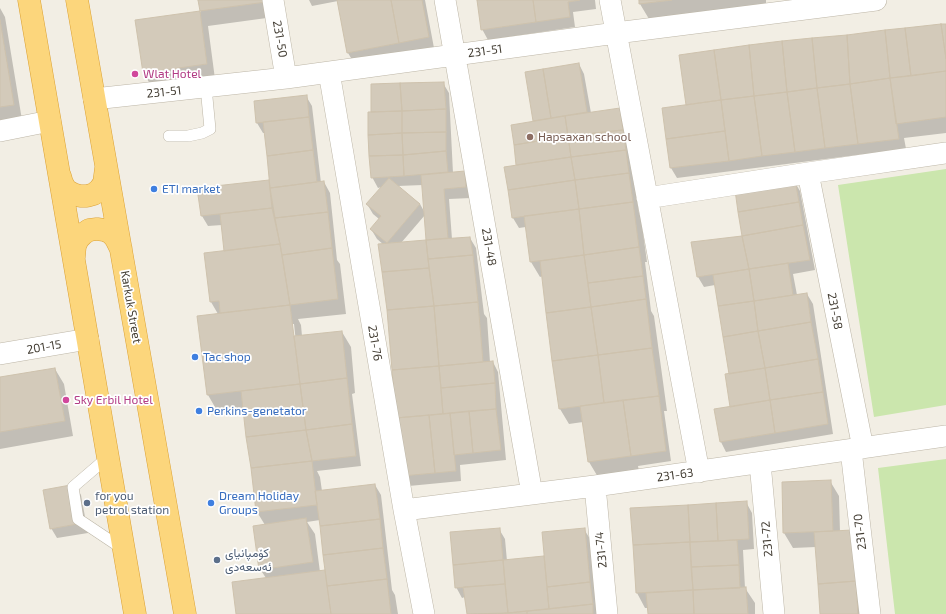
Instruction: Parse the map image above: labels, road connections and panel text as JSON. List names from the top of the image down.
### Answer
{
  "streets": {
    "highway": ["Karkuk Street"],
    "street": [
      "231-50",
      "231-51",
      "231-48",
      "231-58",
      "231-76",
      "201-15",
      "231-63",
      "231-70",
      "231-72",
      "231-74"
    ]
  },
  "crossings": [
    ["231-50", "231-51"],
    ["231-51", "231-48"],
    ["231-51", "Karkuk Street"],
    ["231-51", "231-76"],
    ["231-48", "231-63"],
    ["231-58", "231-63"],
    ["231-58", "231-70"],
    ["231-76", "231-63"],
    ["231-63", "231-70"],
    ["231-63", "231-72"],
    ["231-63", "231-74"]
  ],
  "places": [
    "Wlat Hotel",
    "Hapsaxan school",
    "ETI market",
    "Tac shop",
    "Sky Erbil Hotel",
    "Perkins-genetator",
    "for you petrol station",
    "Dream Holiday Groups",
    "کۆمپانیای ئەسعەدی"
  ]
}
